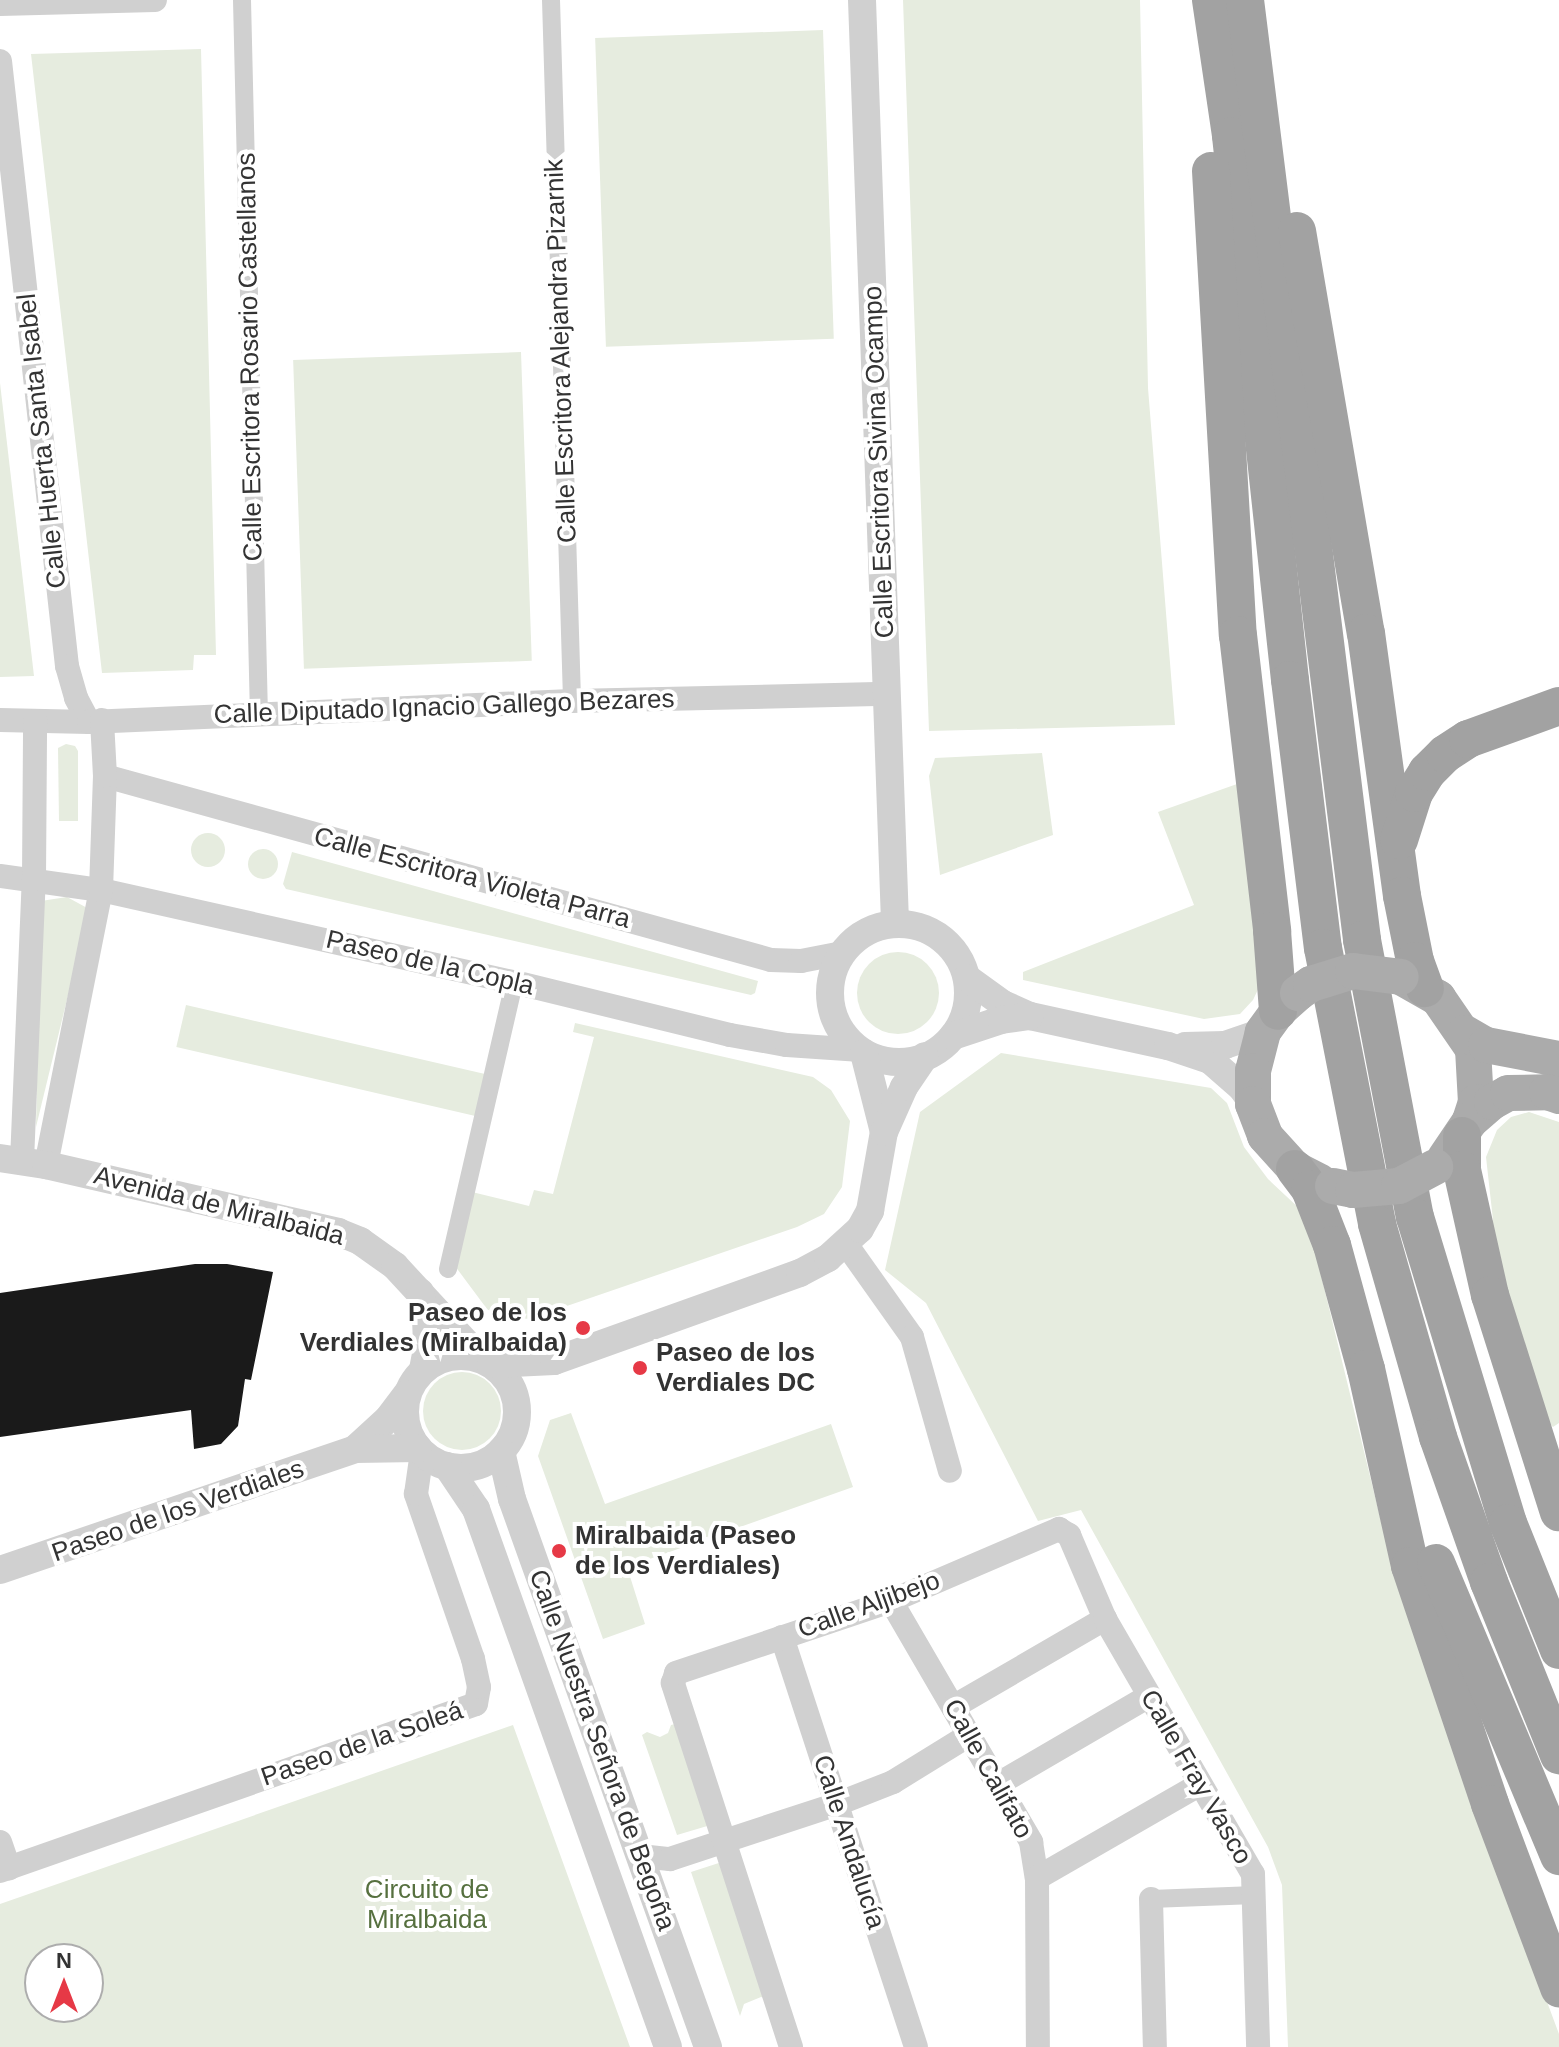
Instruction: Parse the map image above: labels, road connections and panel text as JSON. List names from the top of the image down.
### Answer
{
  "streets": {
    "street": [
      "Calle Escritora Alejandra Pizarnik",
      "Calle Escritora Rosario Castellanos",
      "Calle Huerta Santa Isabel",
      "Calle Escritora Sivina Ocampo",
      "Calle Diputado Ignacio Gallego Bezares",
      "Calle Escritora Violeta Parra",
      "Paseo de la Copla",
      "Avenida de Miralbaida",
      "Paseo de los Verdiales",
      "Calle Aljibejo",
      "Paseo de la Soleá",
      "Calle Nuestra Señora de Begoña",
      "Calle Califato",
      "Calle Fray Vasco",
      "Calle Andalucía"
    ]
  },
  "crossings": [
    ["Calle Escritora Alejandra Pizarnik", "Calle Diputado Ignacio Gallego Bezares"],
    ["Calle Escritora Rosario Castellanos", "Calle Diputado Ignacio Gallego Bezares"],
    ["Calle Huerta Santa Isabel", "Calle Diputado Ignacio Gallego Bezares"],
    ["Calle Huerta Santa Isabel", "Calle Escritora Violeta Parra"],
    ["Calle Huerta Santa Isabel", "Paseo de la Copla"],
    ["Calle Huerta Santa Isabel", "Avenida de Miralbaida"],
    ["Calle Escritora Sivina Ocampo", "Calle Diputado Ignacio Gallego Bezares"],
    ["Calle Escritora Sivina Ocampo", "Calle Escritora Violeta Parra"],
    ["Calle Escritora Sivina Ocampo", "Paseo de la Copla"],
    ["Calle Escritora Violeta Parra", "Paseo de la Copla"],
    ["Avenida de Miralbaida", "Paseo de los Verdiales"],
    ["Avenida de Miralbaida", "Paseo de la Soleá"],
    ["Avenida de Miralbaida", "Calle Nuestra Señora de Begoña"],
    ["Paseo de los Verdiales", "Paseo de la Soleá"],
    ["Paseo de los Verdiales", "Calle Nuestra Señora de Begoña"],
    ["Calle Aljibejo", "Calle Califato"],
    ["Calle Aljibejo", "Calle Fray Vasco"],
    ["Calle Aljibejo", "Calle Andalucía"],
    ["Paseo de la Soleá", "Calle Nuestra Señora de Begoña"]
  ],
  "parks": ["Circuito de Miralbaida"],
  "places": ["Paseo de los Verdiales (Miralbaida)", "Paseo de los Verdiales DC", "Miralbaida (Paseo de los Verdiales)"],
  "north": "top"
}
